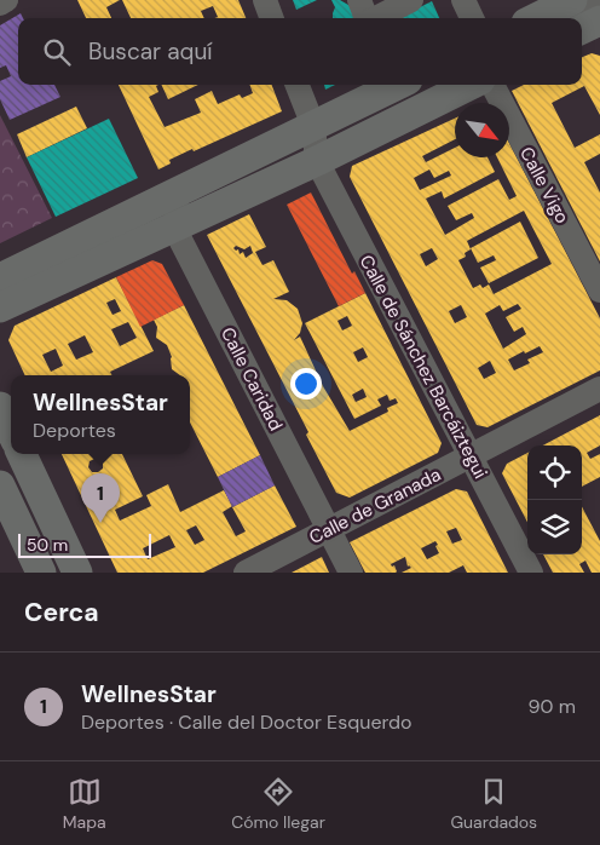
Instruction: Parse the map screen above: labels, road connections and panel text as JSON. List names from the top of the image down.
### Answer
{
  "streets": {
    "street": [
      "Calle Vigo",
      "Calle de Sánchez Barcáiztegui",
      "Calle Caridad",
      "Calle de Granada"
    ]
  },
  "crossings": [
    ["Calle de Sánchez Barcáiztegui", "Calle de Granada"],
    ["Calle Caridad", "Calle de Granada"]
  ],
  "scale_bar": "50 m",
  "north": "bottom right",
  "page": {
    "search": "Buscar aquí",
    "popup": ["WellnesStar", "Deportes"],
    "pins": "1",
    "scale": "50 m",
    "heading": "Cerca",
    "list": [
      {
        "mark": "1",
        "name": "WellnesStar",
        "note": "Deportes · Calle del Doctor Esquerdo",
        "value": "90 m"
      }
    ],
    "nav": ["Mapa", "Cómo llegar", "Guardados"]
  }
}
